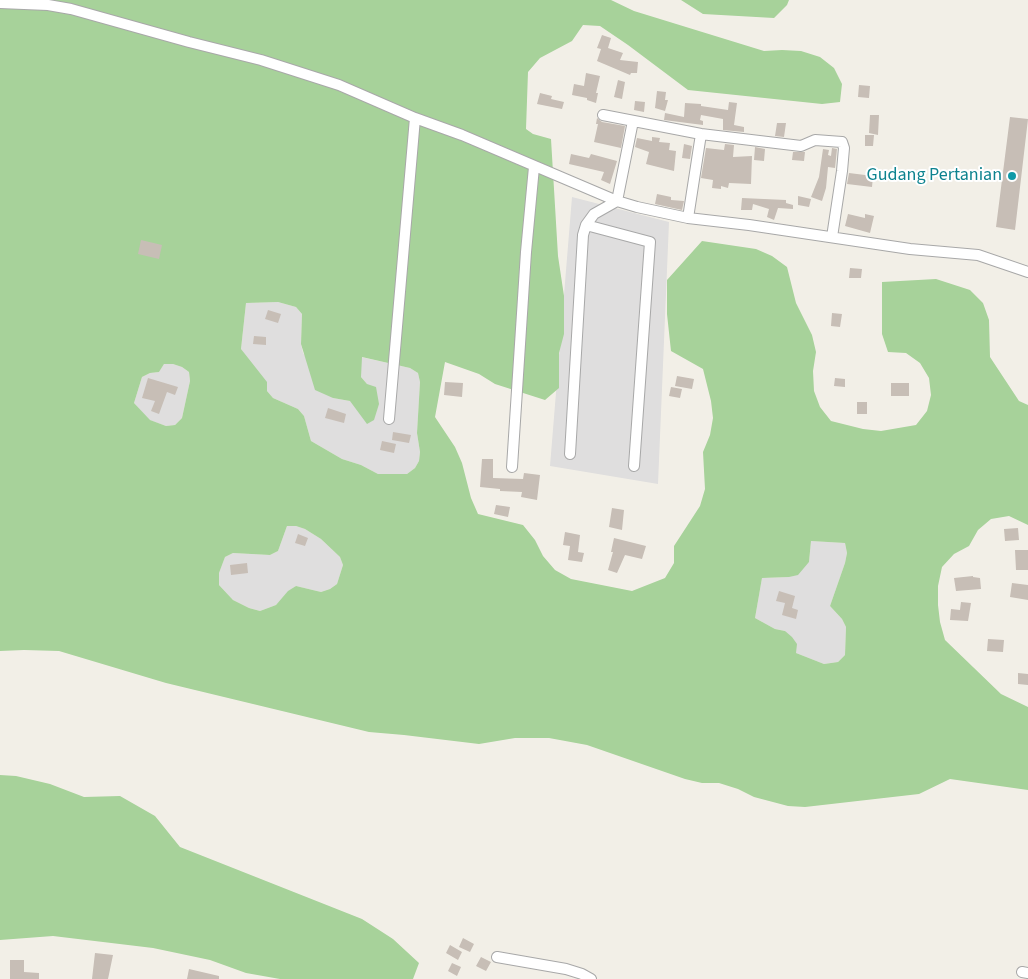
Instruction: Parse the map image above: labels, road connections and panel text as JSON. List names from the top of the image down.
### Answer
{
  "places": ["Gudang Pertanian"]
}
